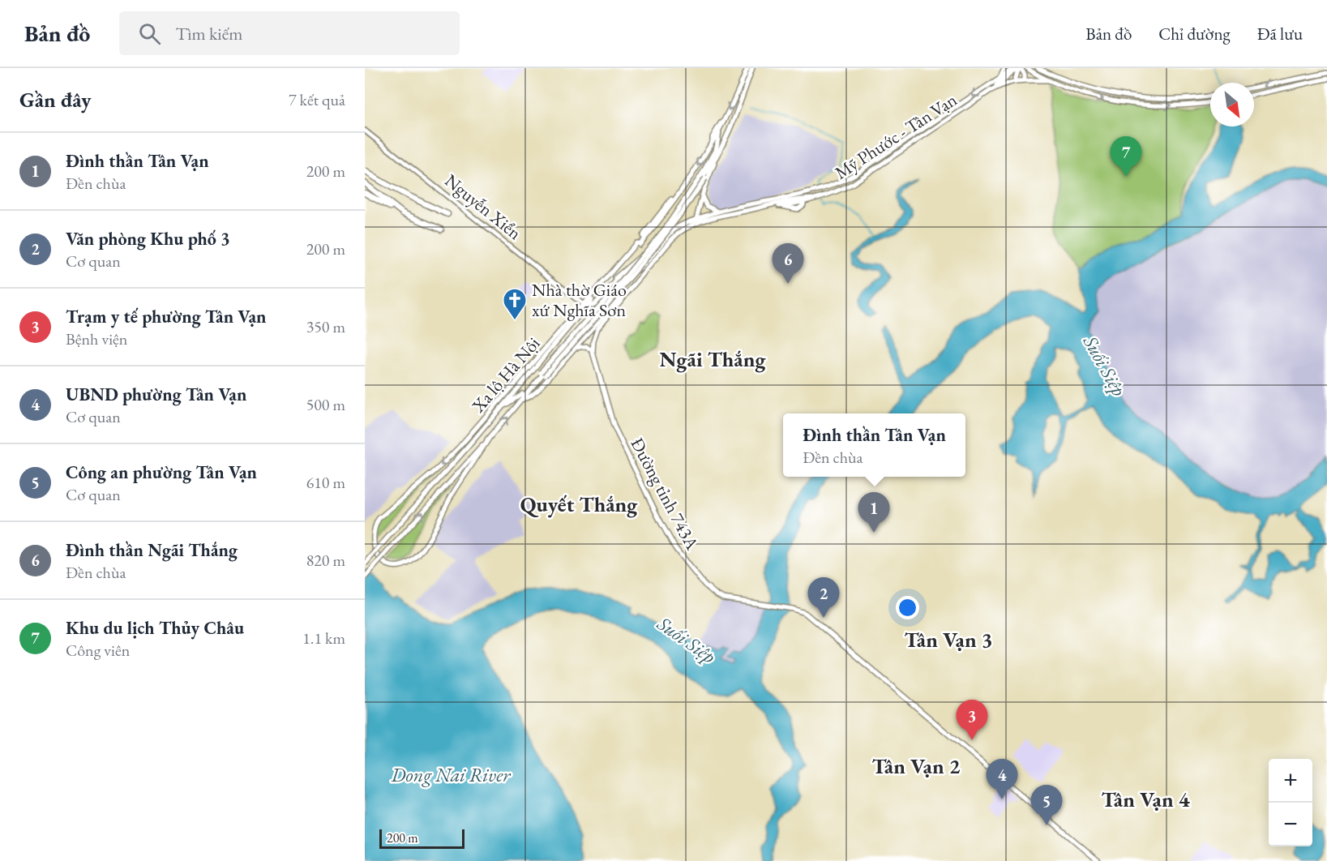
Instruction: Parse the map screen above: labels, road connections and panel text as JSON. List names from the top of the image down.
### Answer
{
  "streets": {
    "main road": [
      "Mỹ Phước - Tân Vạn",
      "Nguyễn Xiển",
      "Xa lộ Hà Nội",
      "Đường tỉnh 743A"
    ]
  },
  "crossings": [
    ["Mỹ Phước - Tân Vạn", "Đường tỉnh 743A"],
    ["Nguyễn Xiển", "Xa lộ Hà Nội"],
    ["Xa lộ Hà Nội", "Đường tỉnh 743A"]
  ],
  "districts": [
    "Ngãi Thắng",
    "Quyết Thắng",
    "Tân Vạn 3",
    "Tân Vạn 2",
    "Tân Vạn 4"
  ],
  "water": ["Suối Siệp", "Dong Nai River"],
  "places": {
    "church": ["Nhà thờ Giáo xứ Nghĩa Sơn"]
  },
  "scale_bar": "200 m",
  "north": "bottom right",
  "page": {
    "header": "Bản đồ",
    "search": "Tìm kiếm",
    "nav": ["Bản đồ", "Chỉ đường", "Đã lưu"],
    "heading": ["Gần đây", "7 kết quả"],
    "list": [
      {
        "mark": "1",
        "name": "Đình thần Tân Vạn",
        "note": "Đền chùa",
        "value": "200 m"
      },
      {
        "mark": "2",
        "name": "Văn phòng Khu phố 3",
        "note": "Cơ quan",
        "value": "200 m"
      },
      {
        "mark": "3",
        "name": "Trạm y tế phường Tân Vạn",
        "note": "Bệnh viện",
        "value": "350 m"
      },
      {
        "mark": "4",
        "name": "UBND phường Tân Vạn",
        "note": "Cơ quan",
        "value": "500 m"
      },
      {
        "mark": "5",
        "name": "Công an phường Tân Vạn",
        "note": "Cơ quan",
        "value": "610 m"
      },
      {
        "mark": "6",
        "name": "Đình thần Ngãi Thắng",
        "note": "Đền chùa",
        "value": "820 m"
      },
      {
        "mark": "7",
        "name": "Khu du lịch Thủy Châu",
        "note": "Công viên",
        "value": "1.1 km"
      }
    ],
    "pins": [
      "7",
      "6",
      "1",
      "2",
      "3",
      "4",
      "5"
    ],
    "popup": ["Đình thần Tân Vạn", "Đền chùa"],
    "map_buttons": ["+", "−"],
    "scale": "200 m"
  }
}
